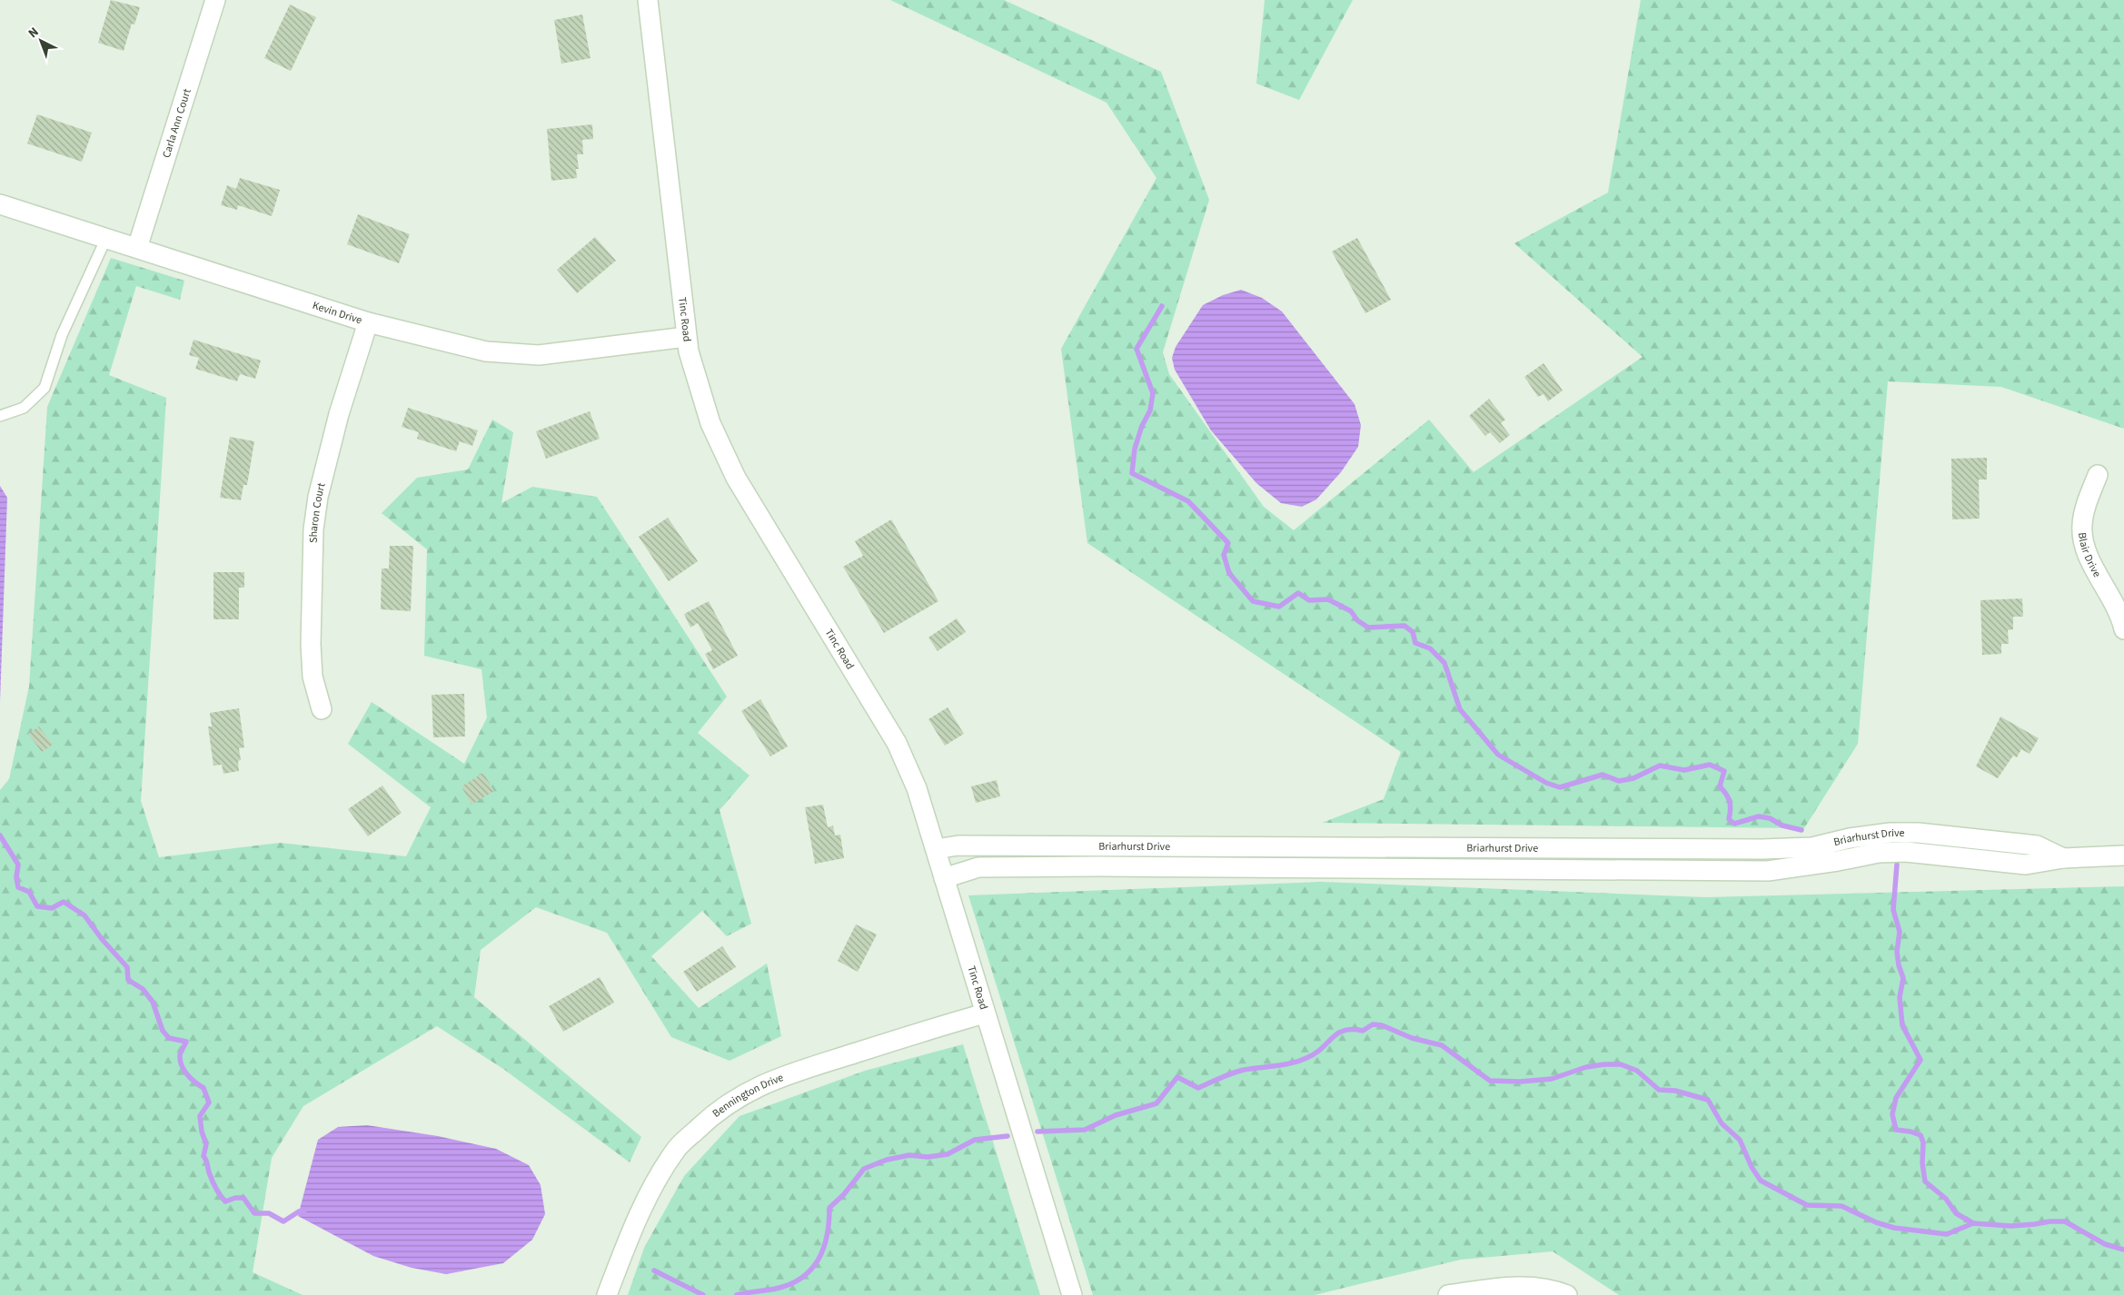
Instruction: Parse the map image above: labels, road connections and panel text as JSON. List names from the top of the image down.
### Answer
{
  "streets": {
    "street": [
      "Carla Ann Court",
      "Kevin Drive",
      "Tinc Road",
      "Sharon Court",
      "Blair Drive",
      "Briarhurst Drive",
      "Bennington Drive"
    ]
  },
  "crossings": [
    ["Carla Ann Court", "Kevin Drive"],
    ["Kevin Drive", "Tinc Road"],
    ["Kevin Drive", "Sharon Court"],
    ["Tinc Road", "Briarhurst Drive"],
    ["Tinc Road", "Bennington Drive"]
  ],
  "north": "top left"
}
